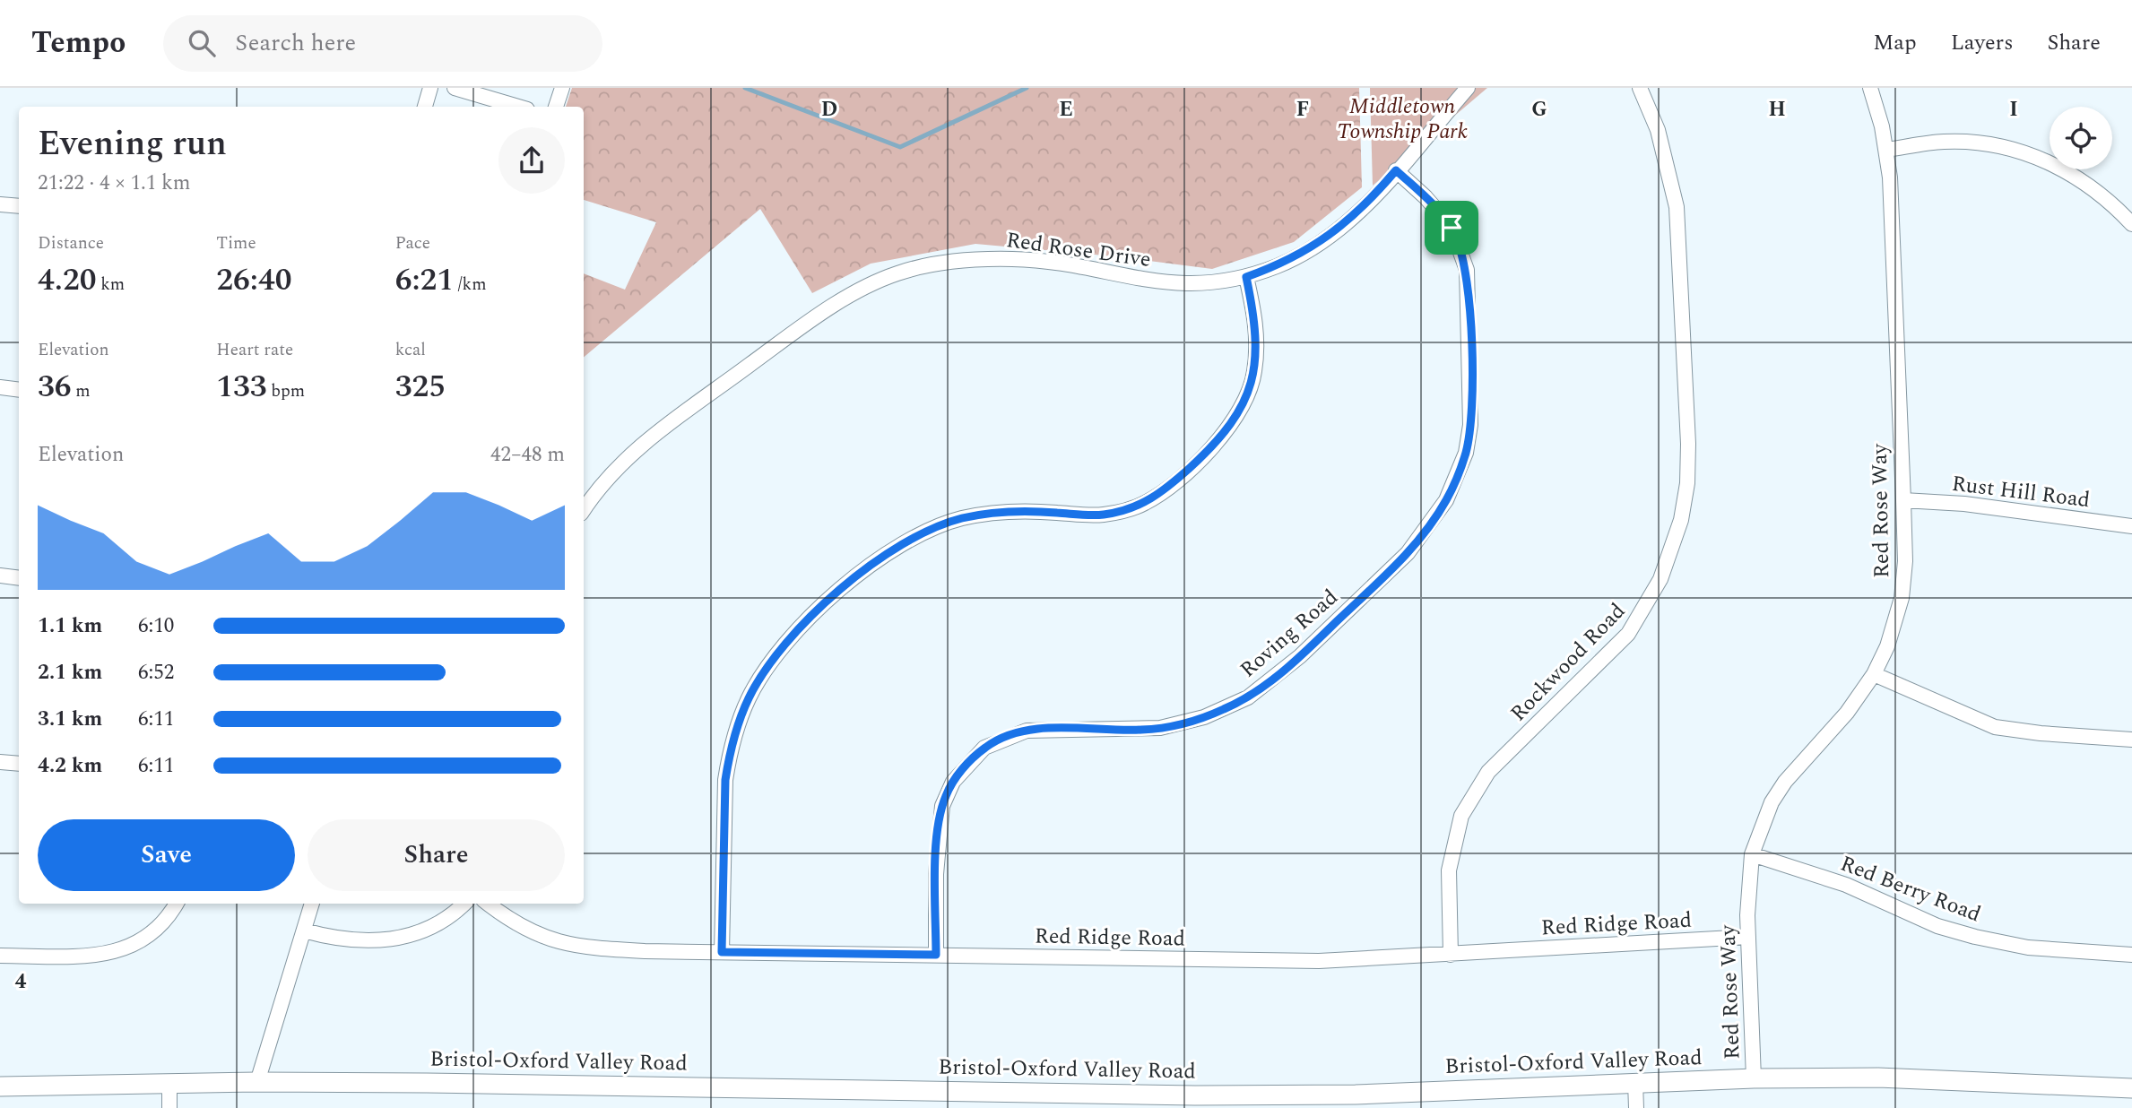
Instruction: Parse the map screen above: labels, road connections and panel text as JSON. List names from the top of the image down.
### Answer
{
  "streets": {
    "main road": ["Bristol-Oxford Valley Road"],
    "street": [
      "Red Rose Drive",
      "Rust Hill Road",
      "Red Rose Way",
      "Roving Road",
      "Rockwood Road",
      "Red Berry Road",
      "Red Ridge Road"
    ]
  },
  "crossings": [
    ["Red Rose Drive", "Roving Road"],
    ["Rust Hill Road", "Red Rose Way"],
    ["Red Rose Way", "Red Berry Road"],
    ["Red Rose Way", "Red Ridge Road"],
    ["Red Rose Way", "Bristol-Oxford Valley Road"],
    ["Roving Road", "Red Ridge Road"],
    ["Rockwood Road", "Red Ridge Road"]
  ],
  "parks": ["Middletown Township Park"],
  "page": {
    "header": "Tempo",
    "search": "Search here",
    "nav": ["Map", "Layers", "Share"],
    "heading": ["Evening run", "21:22 · 4 × 1.1 km"],
    "stats": [
      ["Distance", "4.20 km"],
      ["Time", "26:40"],
      ["Pace", "6:21 /km"],
      ["Elevation", "36 m"],
      ["Heart rate", "133 bpm"],
      ["kcal", "325"]
    ],
    "chart": ["Elevation", "42–48 m"],
    "list": [
      {
        "name": "1.1 km",
        "note": "6:10"
      },
      {
        "name": "2.1 km",
        "note": "6:52"
      },
      {
        "name": "3.1 km",
        "note": "6:11"
      },
      {
        "name": "4.2 km",
        "note": "6:11"
      }
    ],
    "buttons": ["Save", "Share"]
  },
  "grid": {
    "columns": [
      "D",
      "E",
      "F",
      "G",
      "H",
      "I"
    ],
    "rows": ["4"]
  }
}
